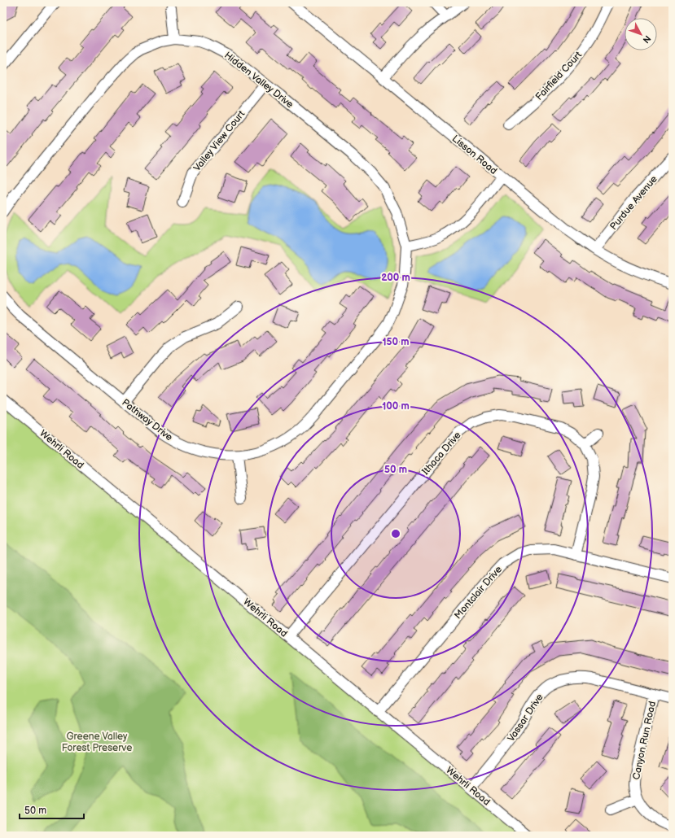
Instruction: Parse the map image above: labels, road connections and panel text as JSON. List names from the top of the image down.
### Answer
{
  "streets": {
    "street": [
      "Fairfield Court",
      "Hidden Valley Drive",
      "Valley View Court",
      "Lisson Road",
      "Purdue Avenue",
      "Pathway Drive",
      "Wehrli Road",
      "Ithaca Drive",
      "Montclair Drive",
      "Vassar Drive",
      "Canyon Run Road"
    ]
  },
  "crossings": [
    ["Hidden Valley Drive", "Valley View Court"],
    ["Hidden Valley Drive", "Pathway Drive"],
    ["Lisson Road", "Purdue Avenue"],
    ["Wehrli Road", "Ithaca Drive"],
    ["Wehrli Road", "Montclair Drive"],
    ["Wehrli Road", "Vassar Drive"],
    ["Ithaca Drive", "Montclair Drive"],
    ["Vassar Drive", "Canyon Run Road"]
  ],
  "parks": ["Greene Valley Forest Preserve"],
  "scale_bar": "50 m",
  "north": "bottom right",
  "rings": [
    "200 m",
    "150 m",
    "100 m",
    "50 m"
  ]
}
